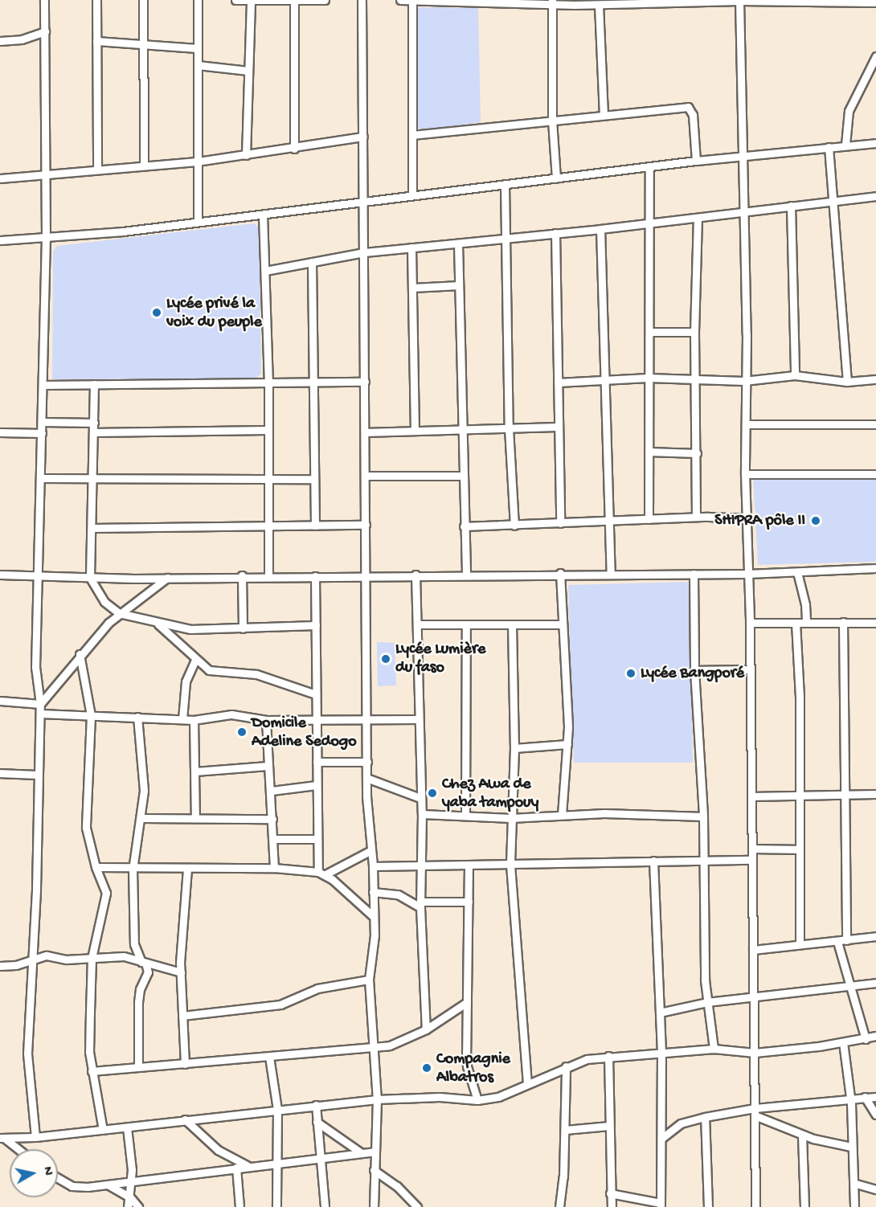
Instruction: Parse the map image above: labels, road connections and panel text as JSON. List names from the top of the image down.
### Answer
{
  "places": [
    "Lycée privé la voix du peuple",
    "SHIPRA pôle II",
    "Lycée Lumière du faso",
    "Lycée Bangporé",
    "Domicile Adeline Sedogo",
    "Chez Awa de yaba tampouy",
    "Compagnie Albatros"
  ],
  "north": "right"
}
